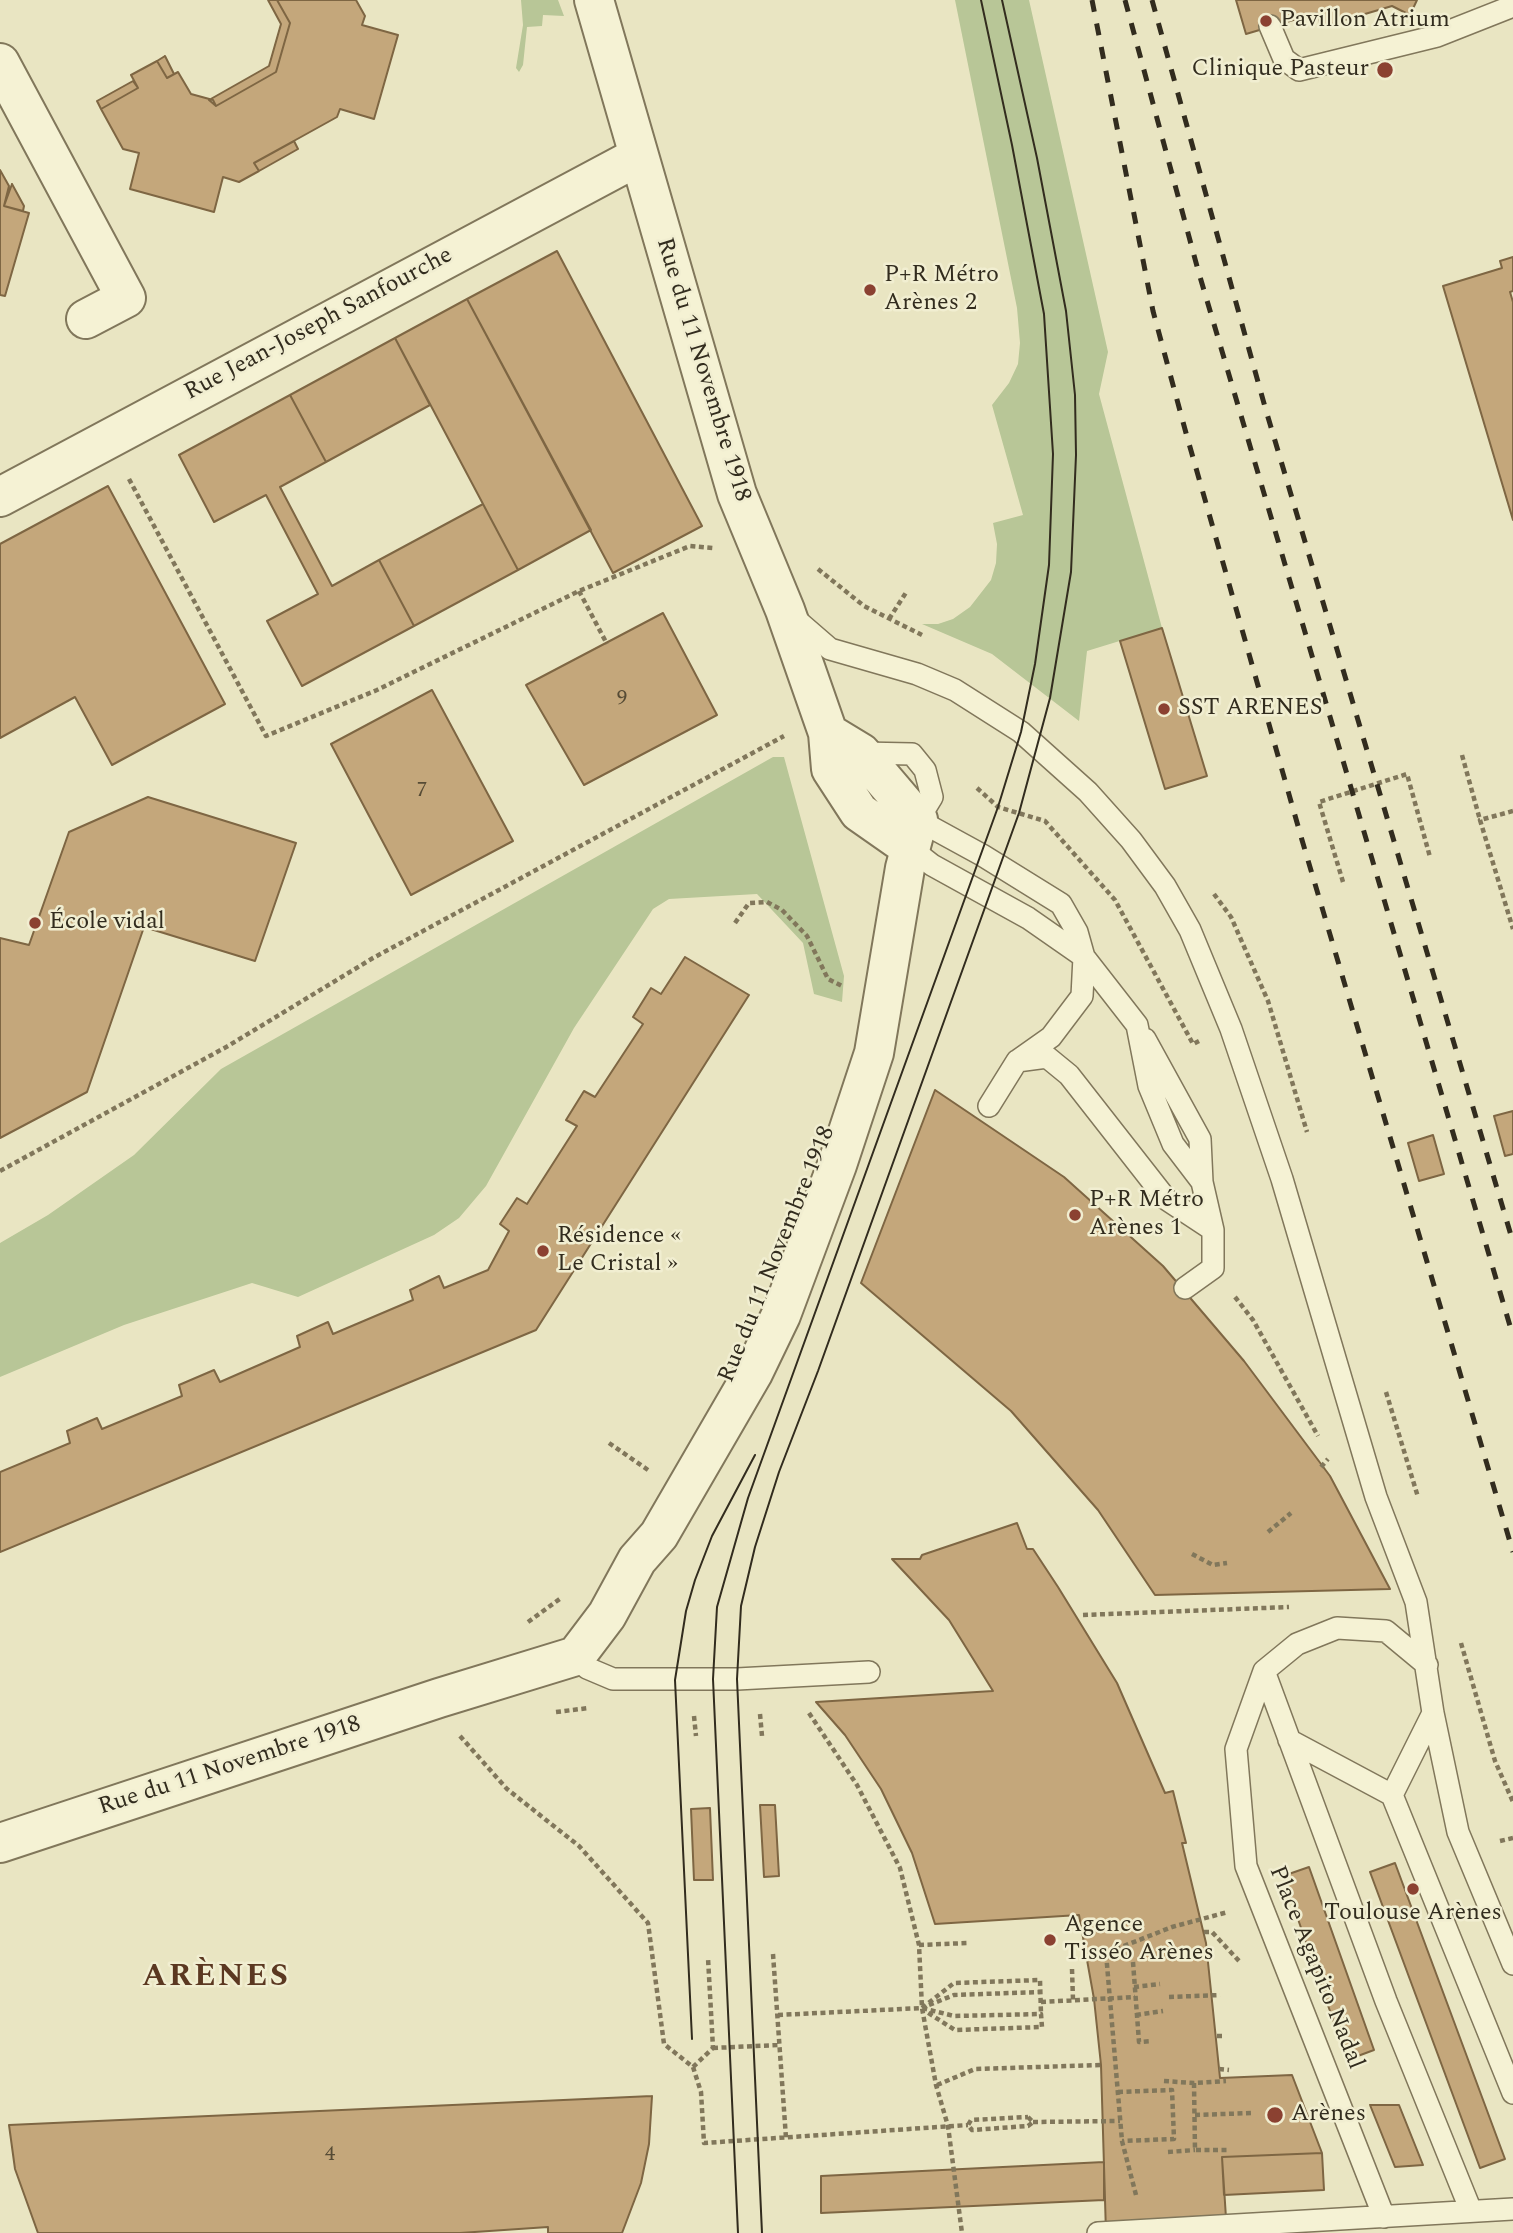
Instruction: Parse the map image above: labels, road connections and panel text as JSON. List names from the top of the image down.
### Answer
{
  "streets": {
    "street": ["Rue Jean-Joseph Sanfourche", "Rue du 11 Novembre 1918"],
    "lane": ["Place Agapito Nadal"]
  },
  "crossings": [
    ["Rue Jean-Joseph Sanfourche", "Rue du 11 Novembre 1918"]
  ],
  "districts": ["ARÈNES"],
  "places": [
    "Pavillon Atrium",
    "Clinique Pasteur",
    "P+R Métro Arènes 2",
    "SST ARENES",
    "École vidal",
    "P+R Métro Arènes 1",
    "Résidence « Le Cristal »",
    "Toulouse Arènes",
    "Agence Tisséo Arènes",
    "Arènes"
  ],
  "house_numbers": ["9", "7", "4"]
}
